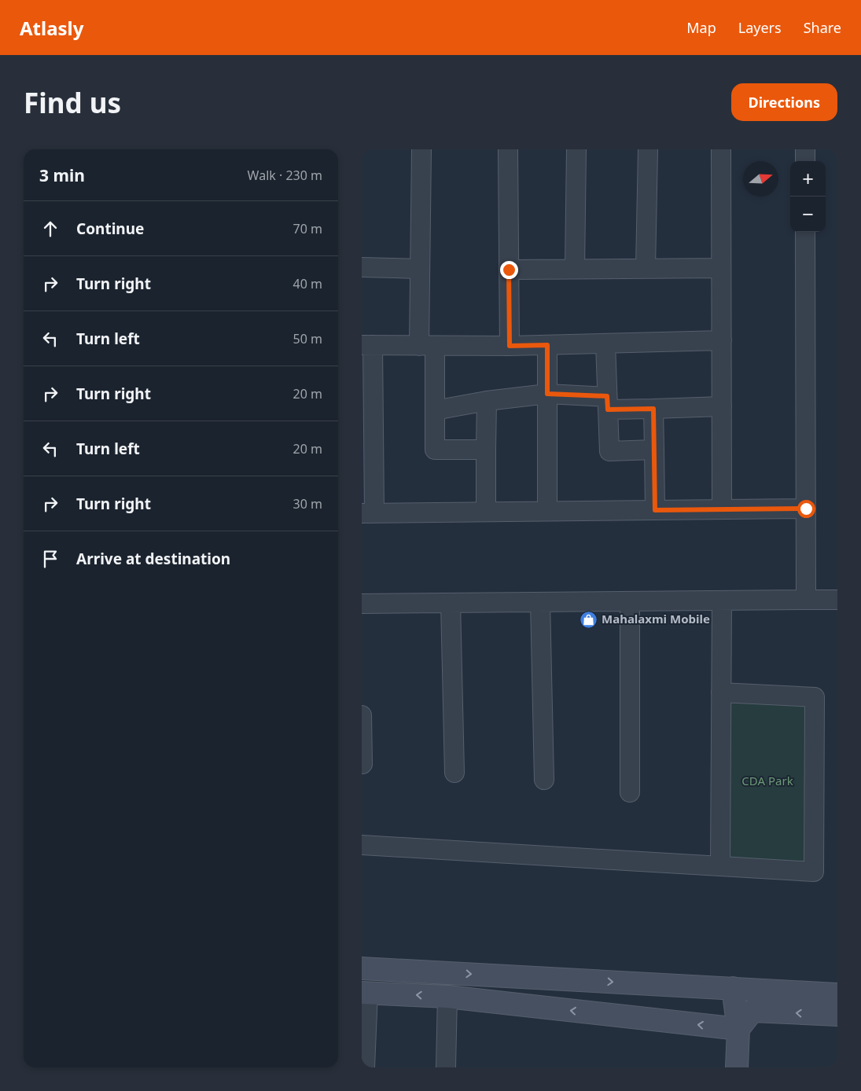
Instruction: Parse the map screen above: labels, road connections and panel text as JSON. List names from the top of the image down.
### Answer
{
  "parks": ["CDA Park"],
  "places": {
    "shop": ["Mahalaxmi Mobile"]
  },
  "north": "right",
  "page": {
    "header": "Atlasly",
    "nav": ["Map", "Layers", "Share"],
    "buttons": "Directions",
    "title": "Find us",
    "heading": ["3 min", "Walk · 230 m"],
    "map_buttons": ["+", "−"],
    "list": [
      ["Continue", "70 m"],
      ["Turn right", "40 m"],
      ["Turn left", "50 m"],
      ["Turn right", "20 m"],
      ["Turn left", "20 m"],
      ["Turn right", "30 m"],
      "Arrive at destination"
    ]
  }
}
